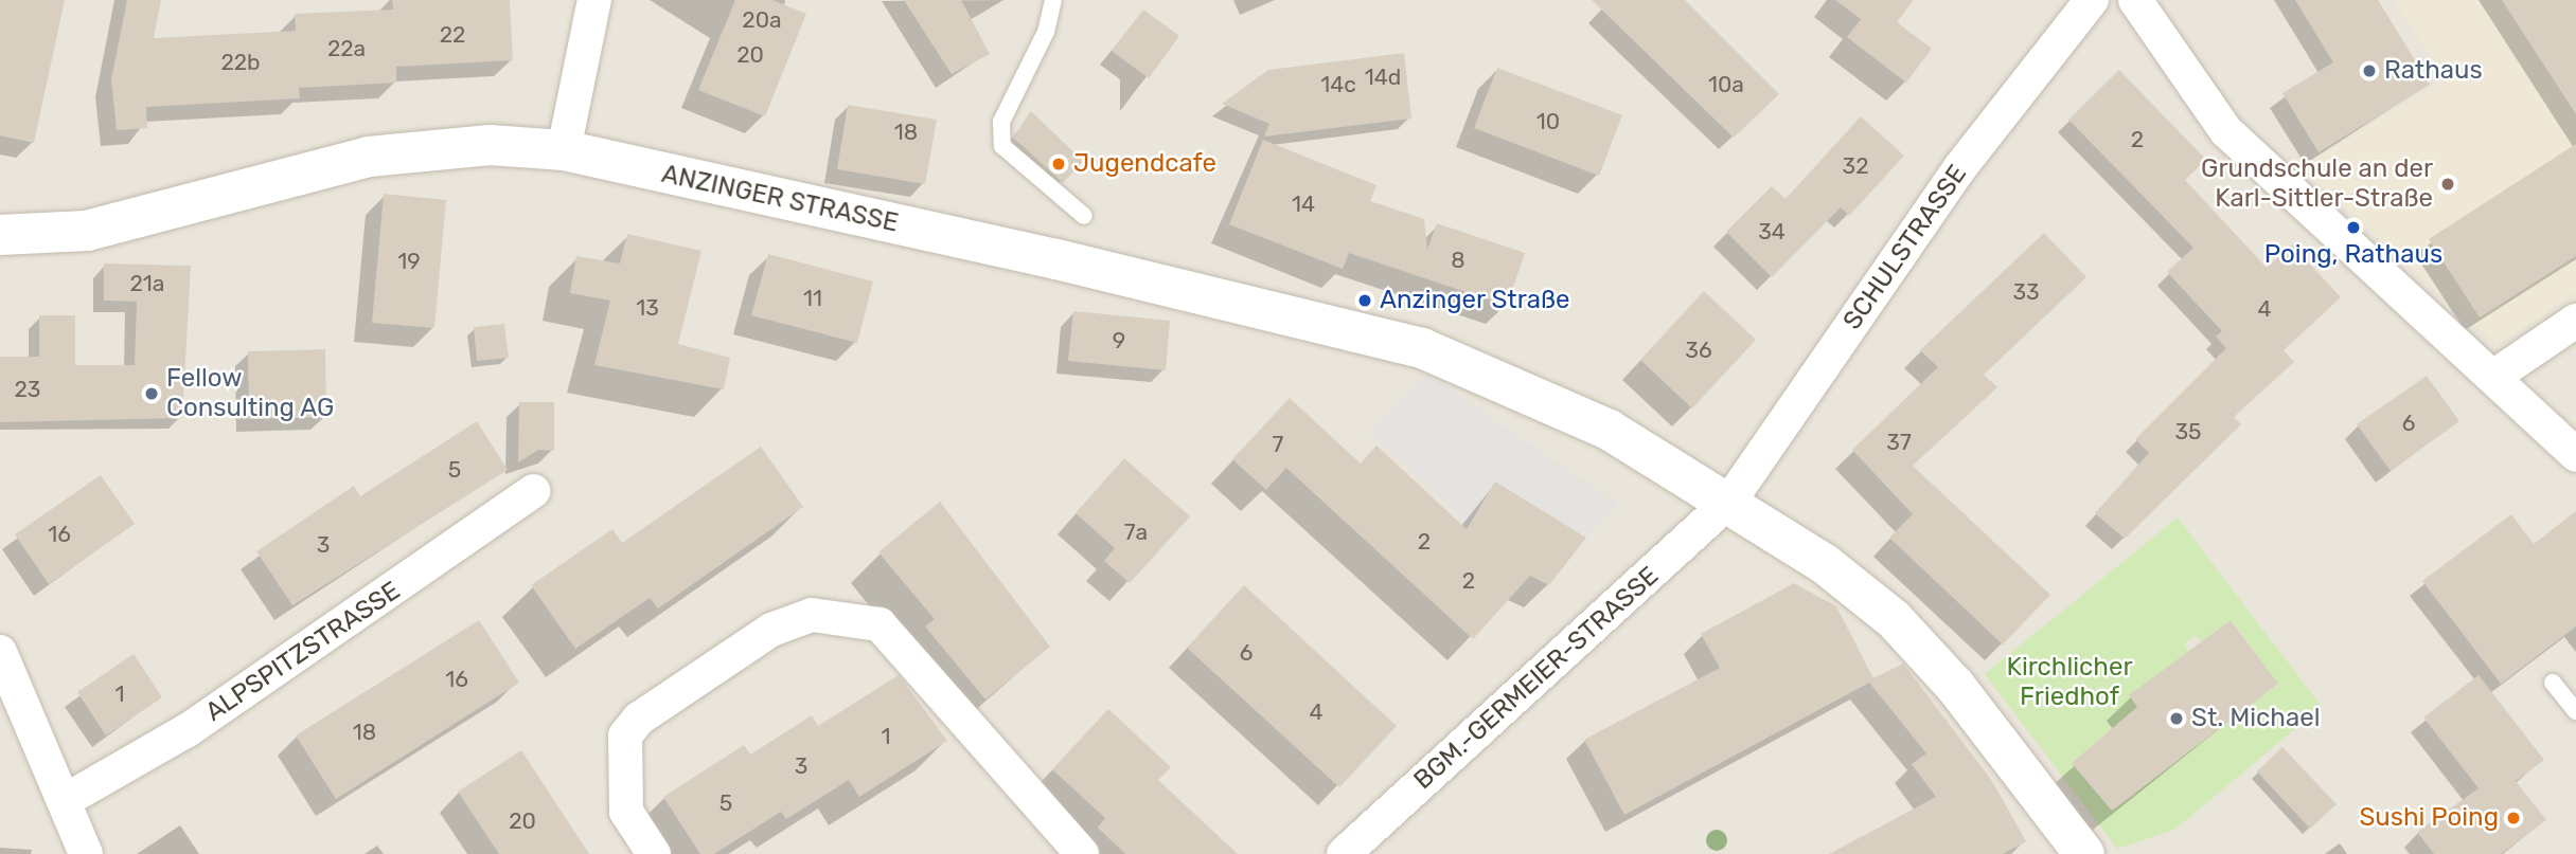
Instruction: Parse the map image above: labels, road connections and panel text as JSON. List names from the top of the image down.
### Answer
{
  "streets": {
    "street": [
      "ANZINGER STRASSE",
      "SCHULSTRASSE",
      "ALPSPITZSTRASSE",
      "BGM.-GERMEIER-STRASSE"
    ]
  },
  "crossings": [
    ["ANZINGER STRASSE", "SCHULSTRASSE"],
    ["ANZINGER STRASSE", "BGM.-GERMEIER-STRASSE"],
    ["SCHULSTRASSE", "BGM.-GERMEIER-STRASSE"]
  ],
  "parks": ["Kirchlicher Friedhof"],
  "places": [
    "Rathaus",
    "Jugendcafe",
    "Grundschule an der Karl-Sittler-Straße",
    "Poing, Rathaus",
    "Anzinger Straße",
    "Fellow Consulting AG",
    "St. Michael",
    "Sushi Poing"
  ],
  "house_numbers": [
    "20a",
    "22",
    "22a",
    "20",
    "22b",
    "14d",
    "14c",
    "10a",
    "10",
    "18",
    "2",
    "32",
    "14",
    "34",
    "8",
    "19",
    "21a",
    "33",
    "11",
    "13",
    "4",
    "9",
    "36",
    "23",
    "6",
    "35",
    "37",
    "7",
    "5",
    "7a",
    "16",
    "2",
    "3",
    "2",
    "6",
    "16",
    "1",
    "4",
    "18",
    "1",
    "3",
    "5",
    "20"
  ]
}
